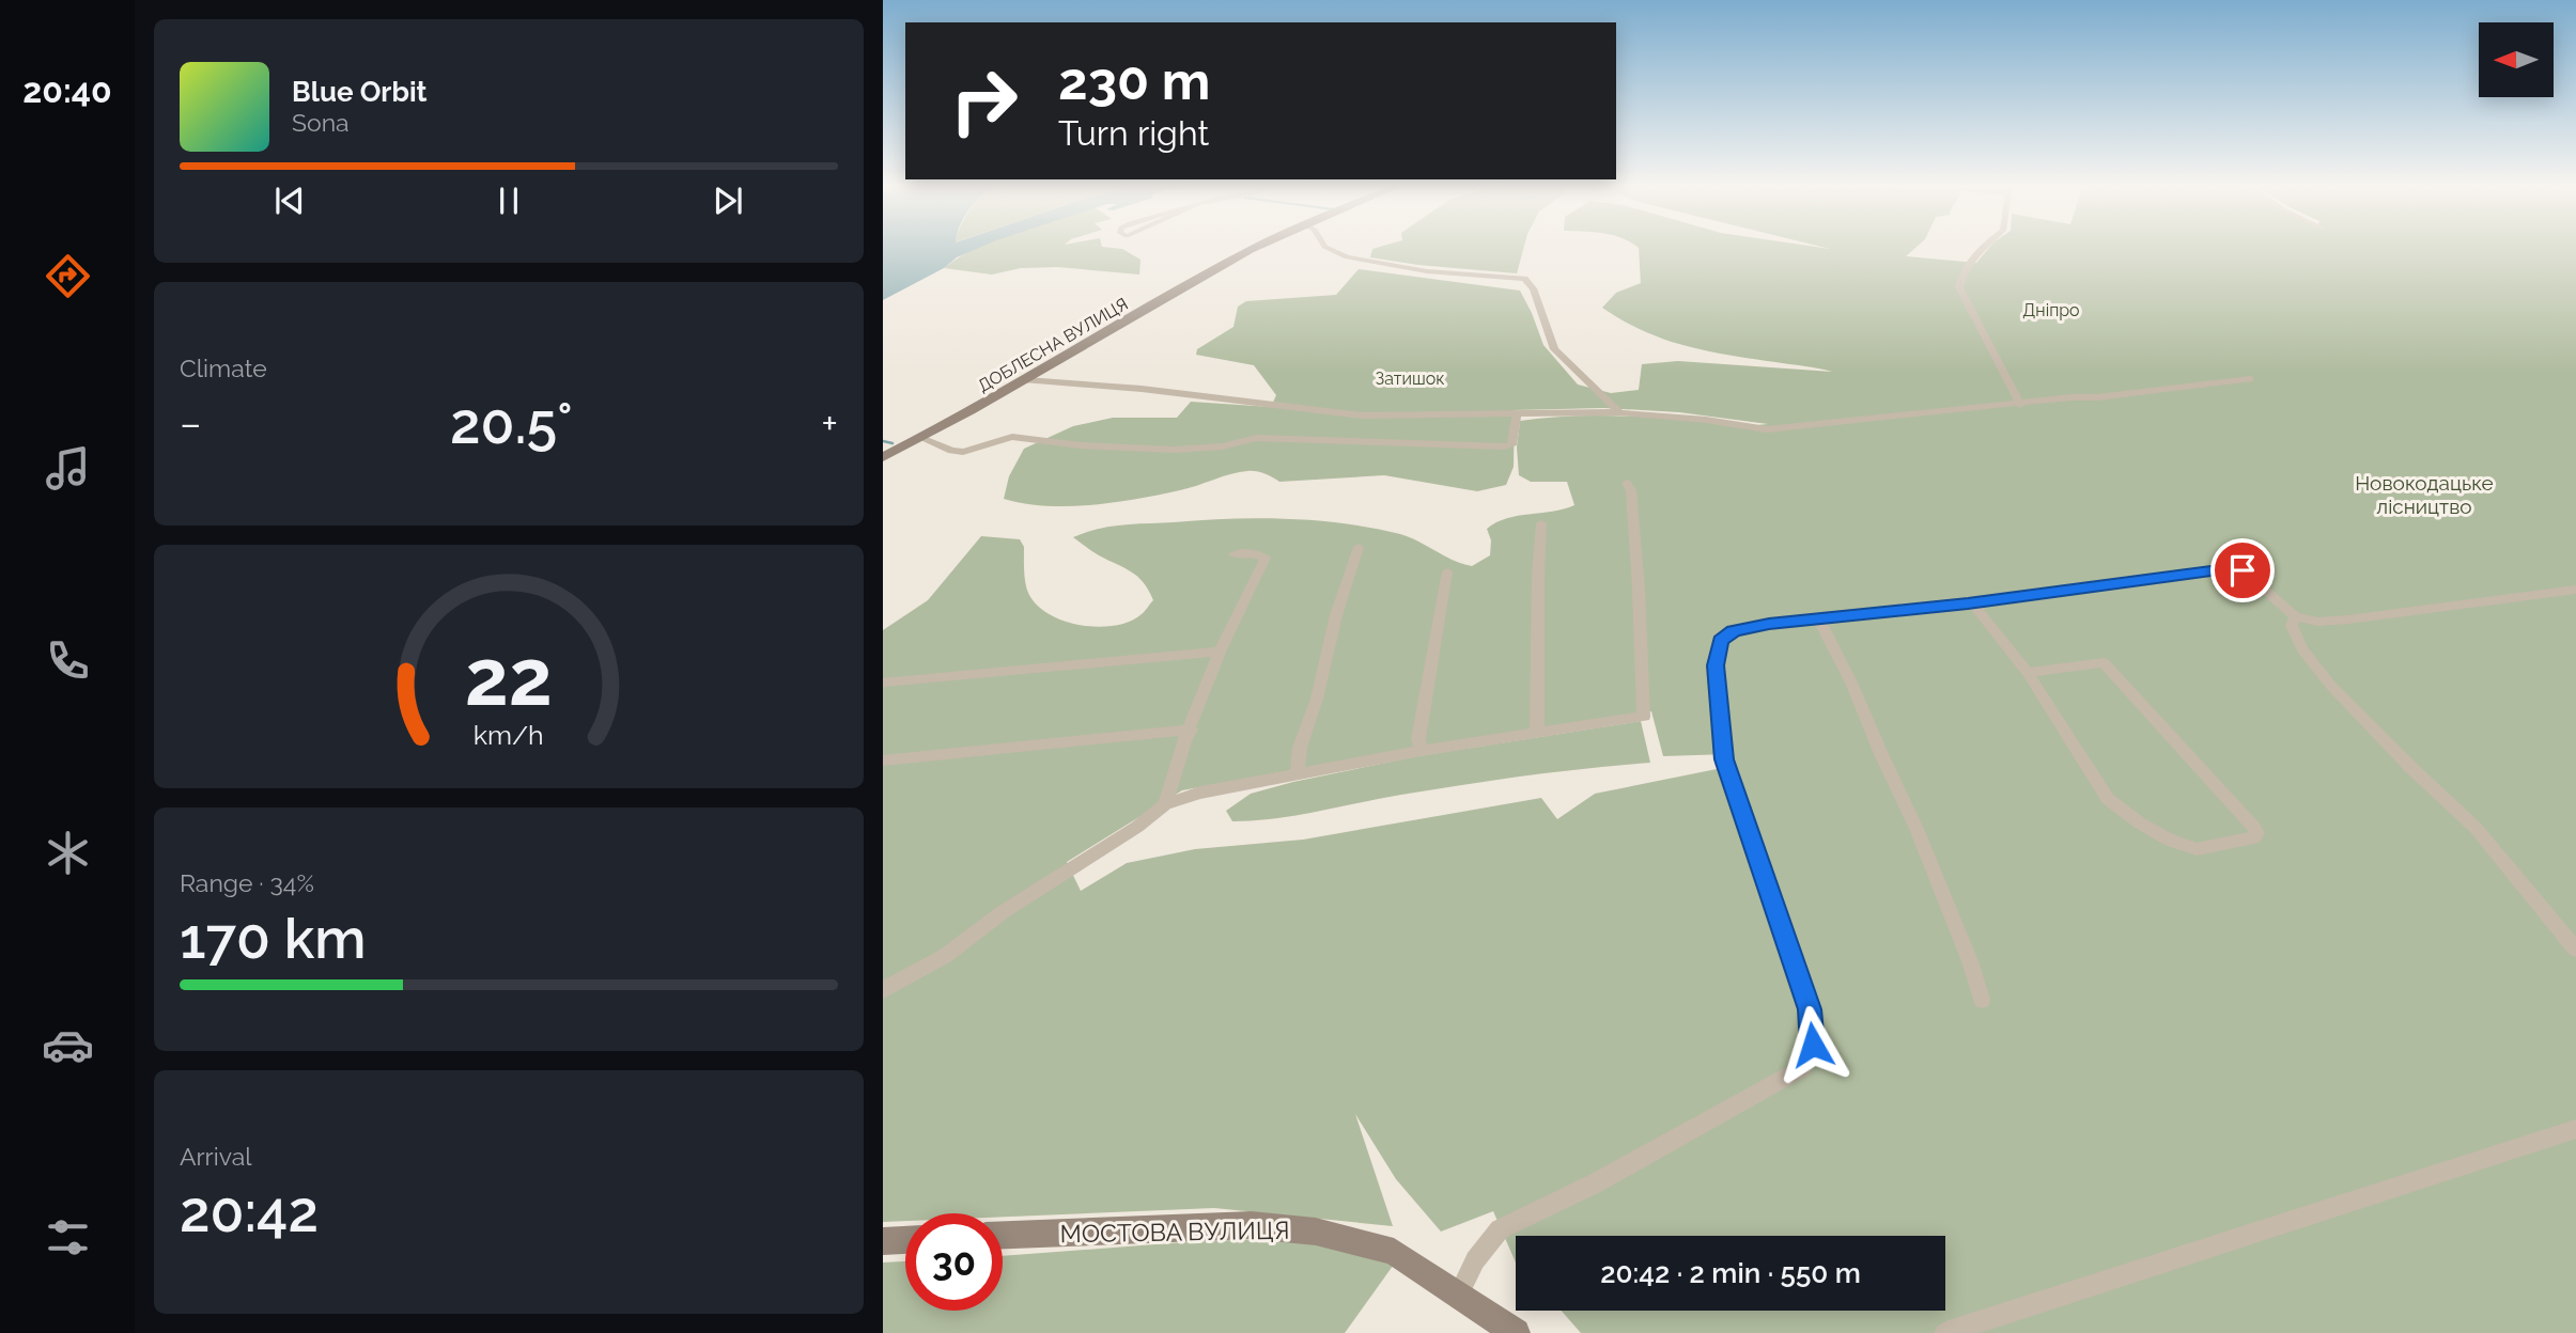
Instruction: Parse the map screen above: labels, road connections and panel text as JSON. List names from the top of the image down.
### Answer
{
  "streets": {
    "street": ["ДОБЛЕСНА ВУЛИЦЯ", "МОСТОВА ВУЛИЦЯ"]
  },
  "parks": ["Дніпро", "Затишок", "Новокодацьке лісництво"],
  "north": "left",
  "page": {
    "tabs": "20:40",
    "turn": ["230 m", "Turn right"],
    "song": ["Blue Orbit", "Sona"],
    "tile": [
      "Climate",
      ["Range · 34%", "170 km"],
      ["Arrival", "20:42"]
    ],
    "heat": ["−", "20.5°", "+"],
    "limit": "30",
    "trip": "20:42 · 2 min · 550 m",
    "gauge": ["22", "km/h"]
  }
}
